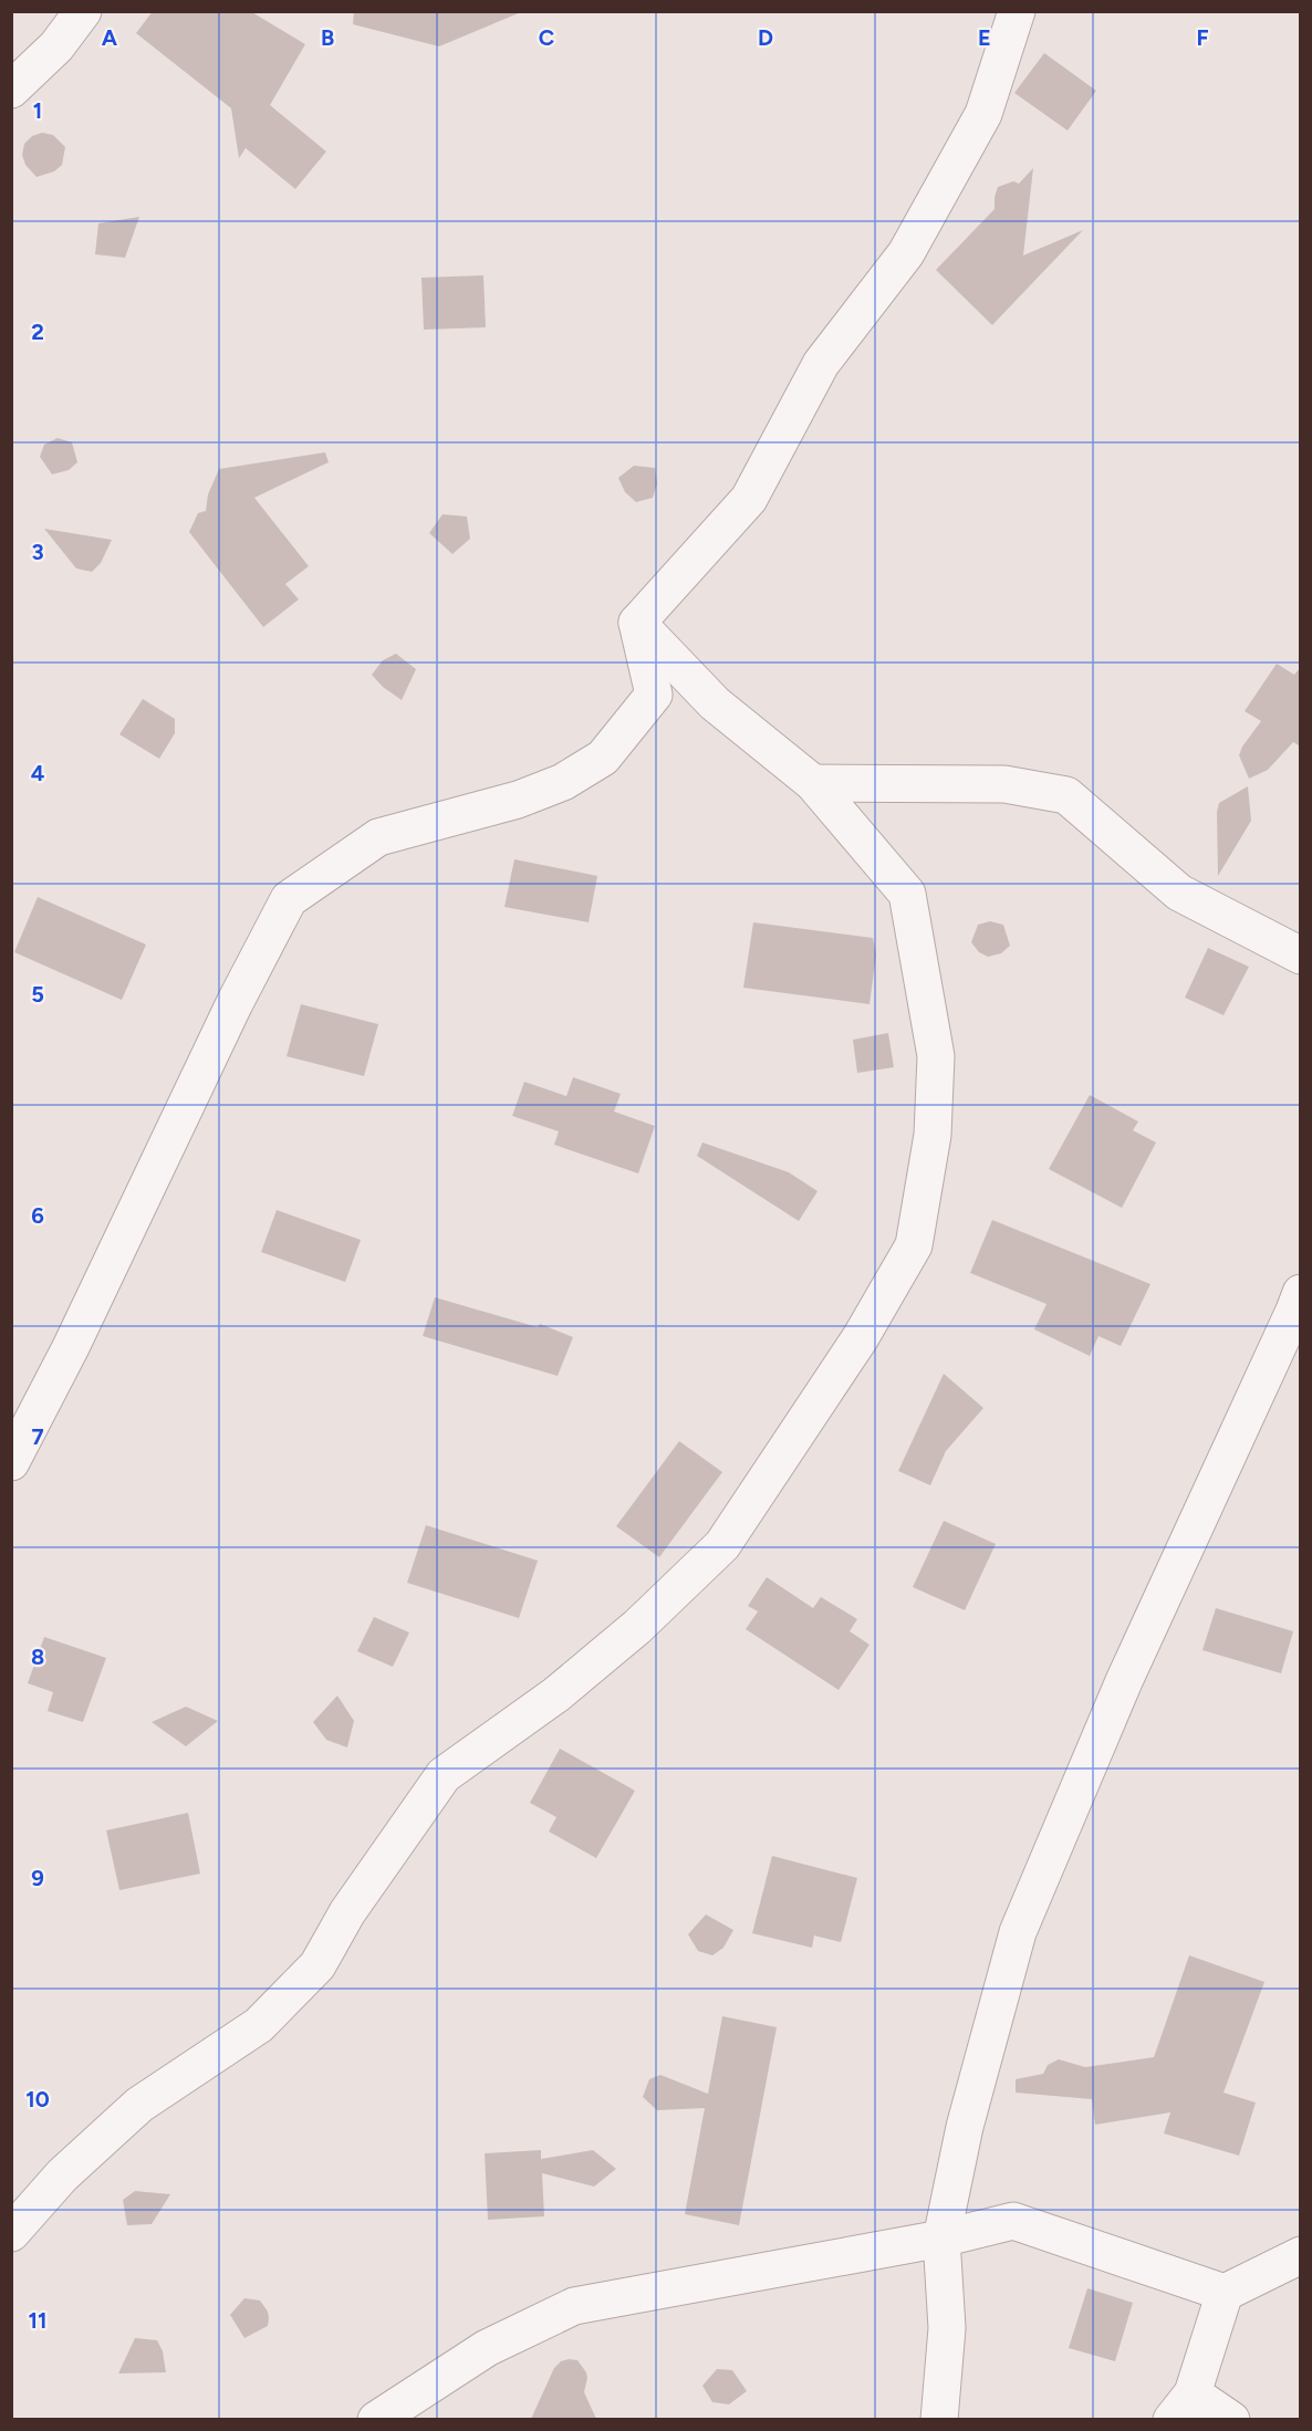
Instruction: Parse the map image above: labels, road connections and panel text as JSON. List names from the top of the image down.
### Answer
{
  "grid": {
    "columns": [
      "A",
      "B",
      "C",
      "D",
      "E",
      "F"
    ],
    "rows": [
      "1",
      "2",
      "3",
      "4",
      "5",
      "6",
      "7",
      "8",
      "9",
      "10",
      "11"
    ]
  }
}
